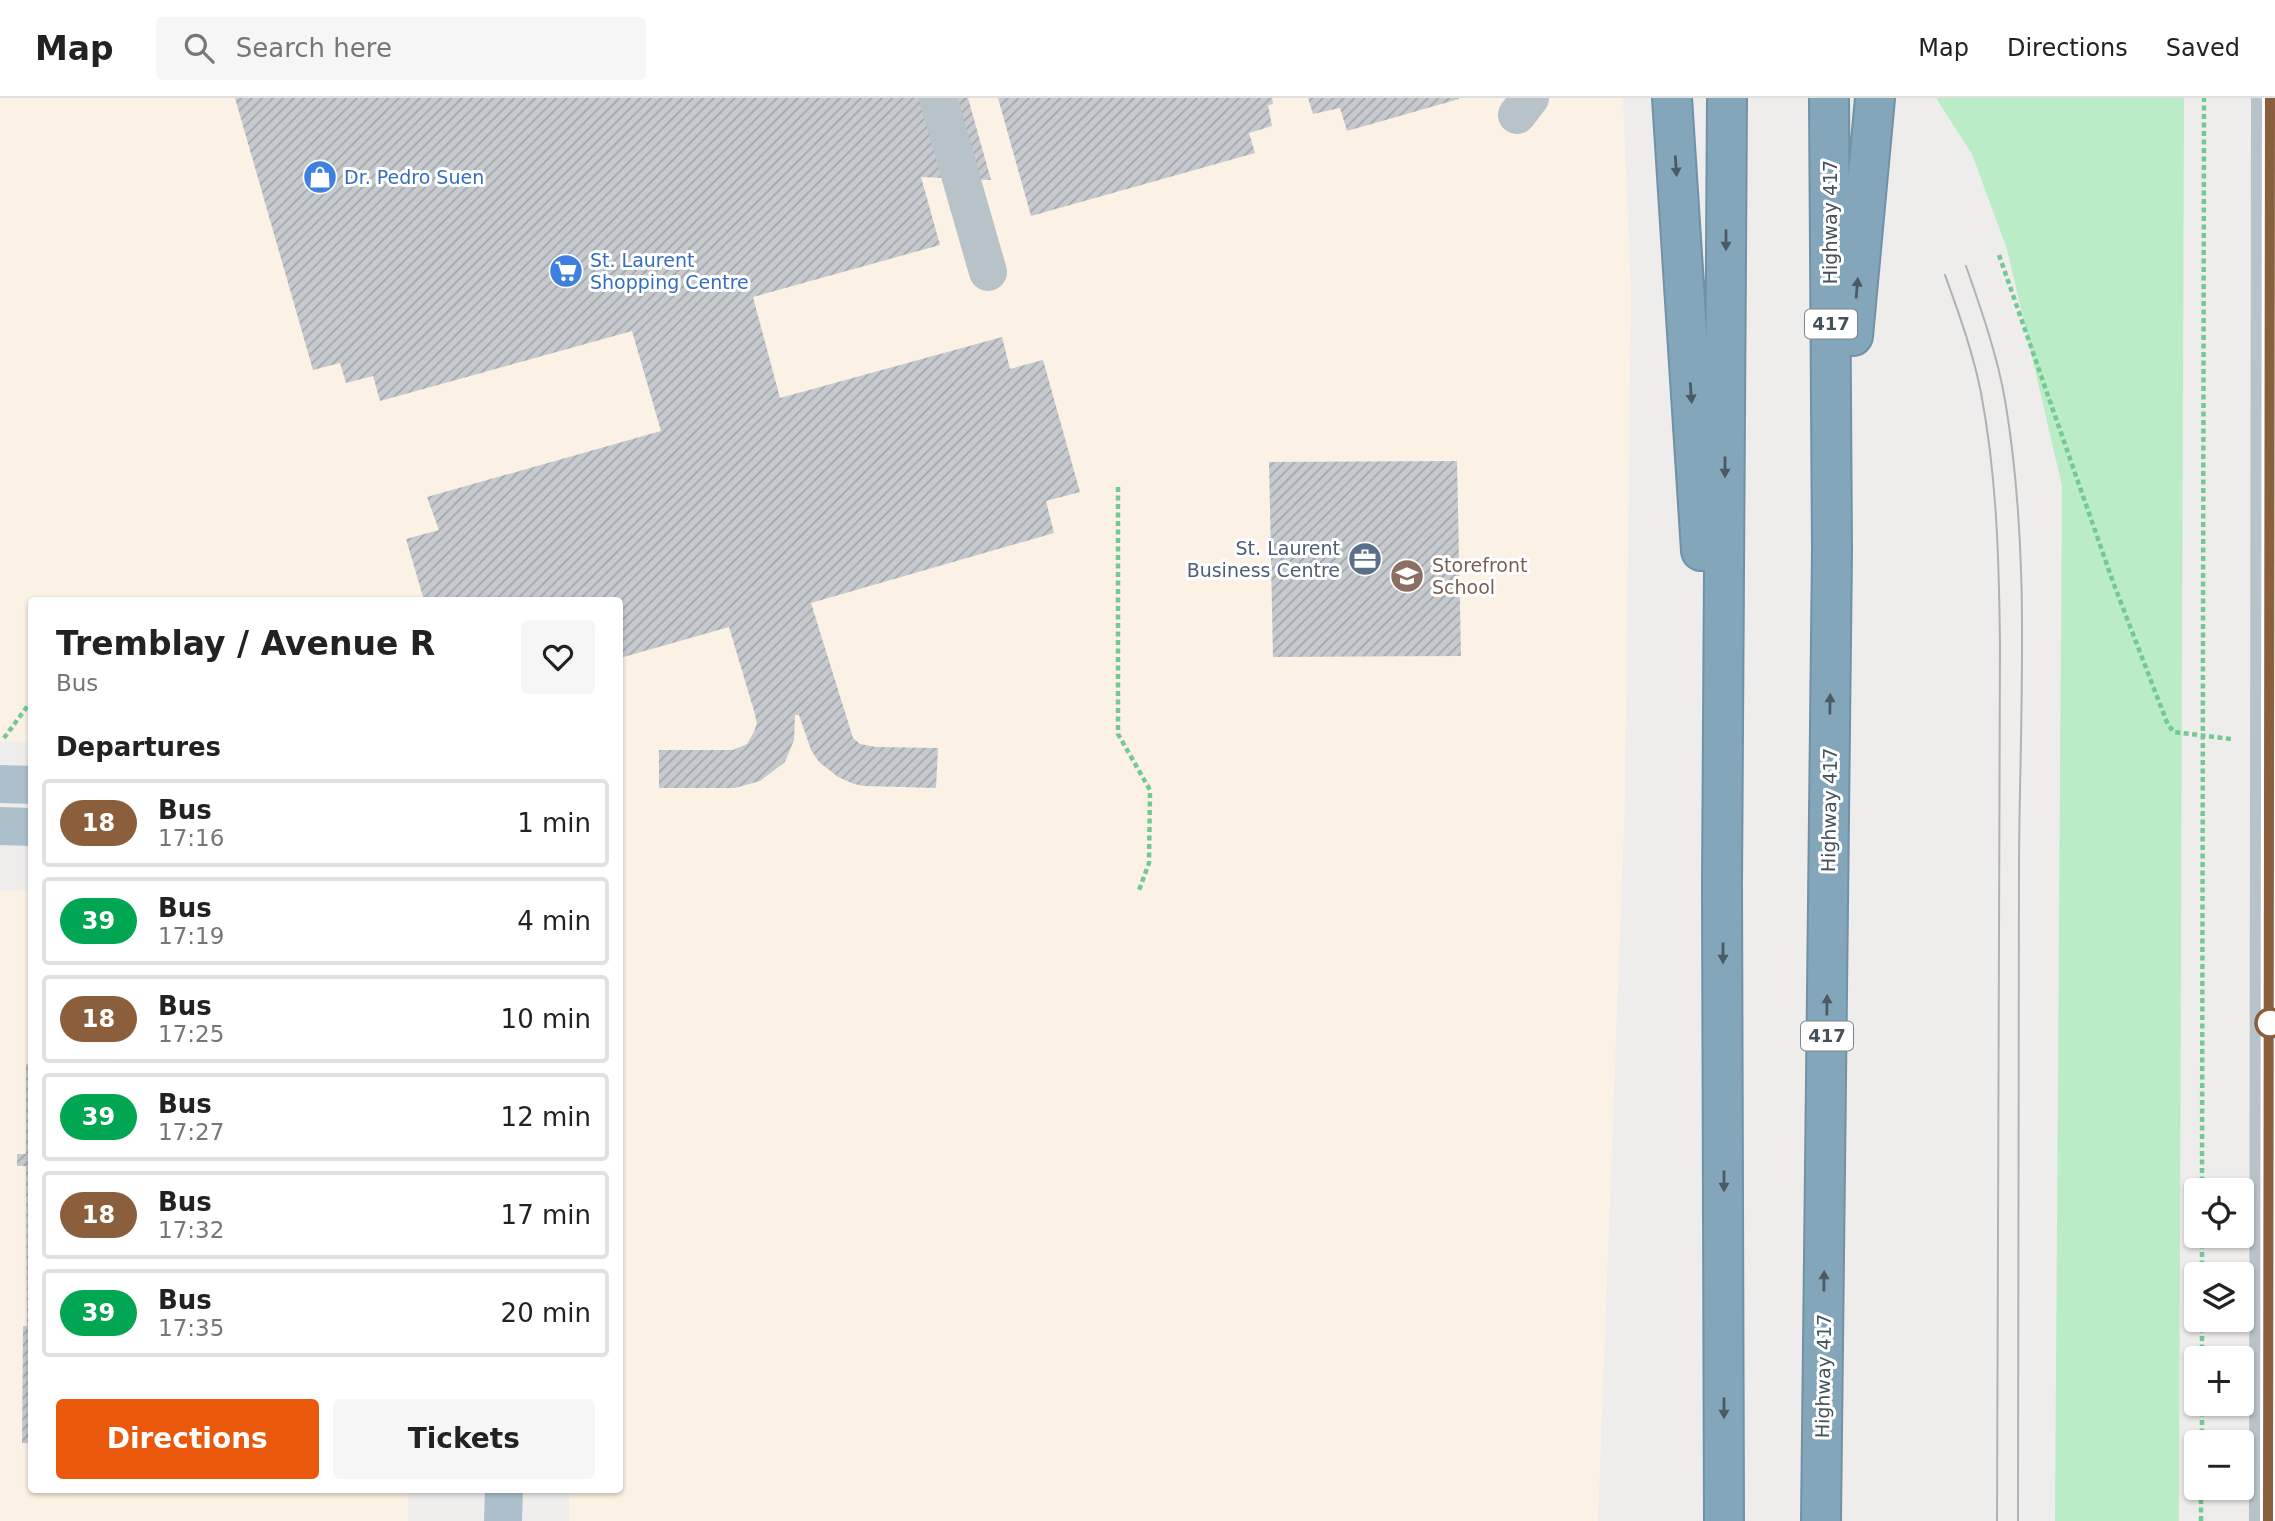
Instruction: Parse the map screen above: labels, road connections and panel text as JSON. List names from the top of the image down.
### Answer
{
  "streets": {
    "highway": ["Highway 417", "417"]
  },
  "places": {
    "shop": ["Dr. Pedro Suen"],
    "supermarket": ["St. Laurent Shopping Centre"],
    "office": ["St. Laurent Business Centre"],
    "school or university": ["Storefront School"]
  },
  "lines": ["bus line 18"],
  "page": {
    "header": "Map",
    "search": "Search here",
    "nav": ["Map", "Directions", "Saved"],
    "heading": [
      ["Tremblay / Avenue R", "Bus"],
      "Departures"
    ],
    "list": [
      {
        "mark": "18",
        "name": "Bus",
        "note": "17:16",
        "value": "1 min"
      },
      {
        "mark": "39",
        "name": "Bus",
        "note": "17:19",
        "value": "4 min"
      },
      {
        "mark": "18",
        "name": "Bus",
        "note": "17:25",
        "value": "10 min"
      },
      {
        "mark": "39",
        "name": "Bus",
        "note": "17:27",
        "value": "12 min"
      },
      {
        "mark": "18",
        "name": "Bus",
        "note": "17:32",
        "value": "17 min"
      },
      {
        "mark": "39",
        "name": "Bus",
        "note": "17:35",
        "value": "20 min"
      }
    ],
    "map_buttons": ["+", "−"],
    "buttons": ["Directions", "Tickets"]
  }
}
